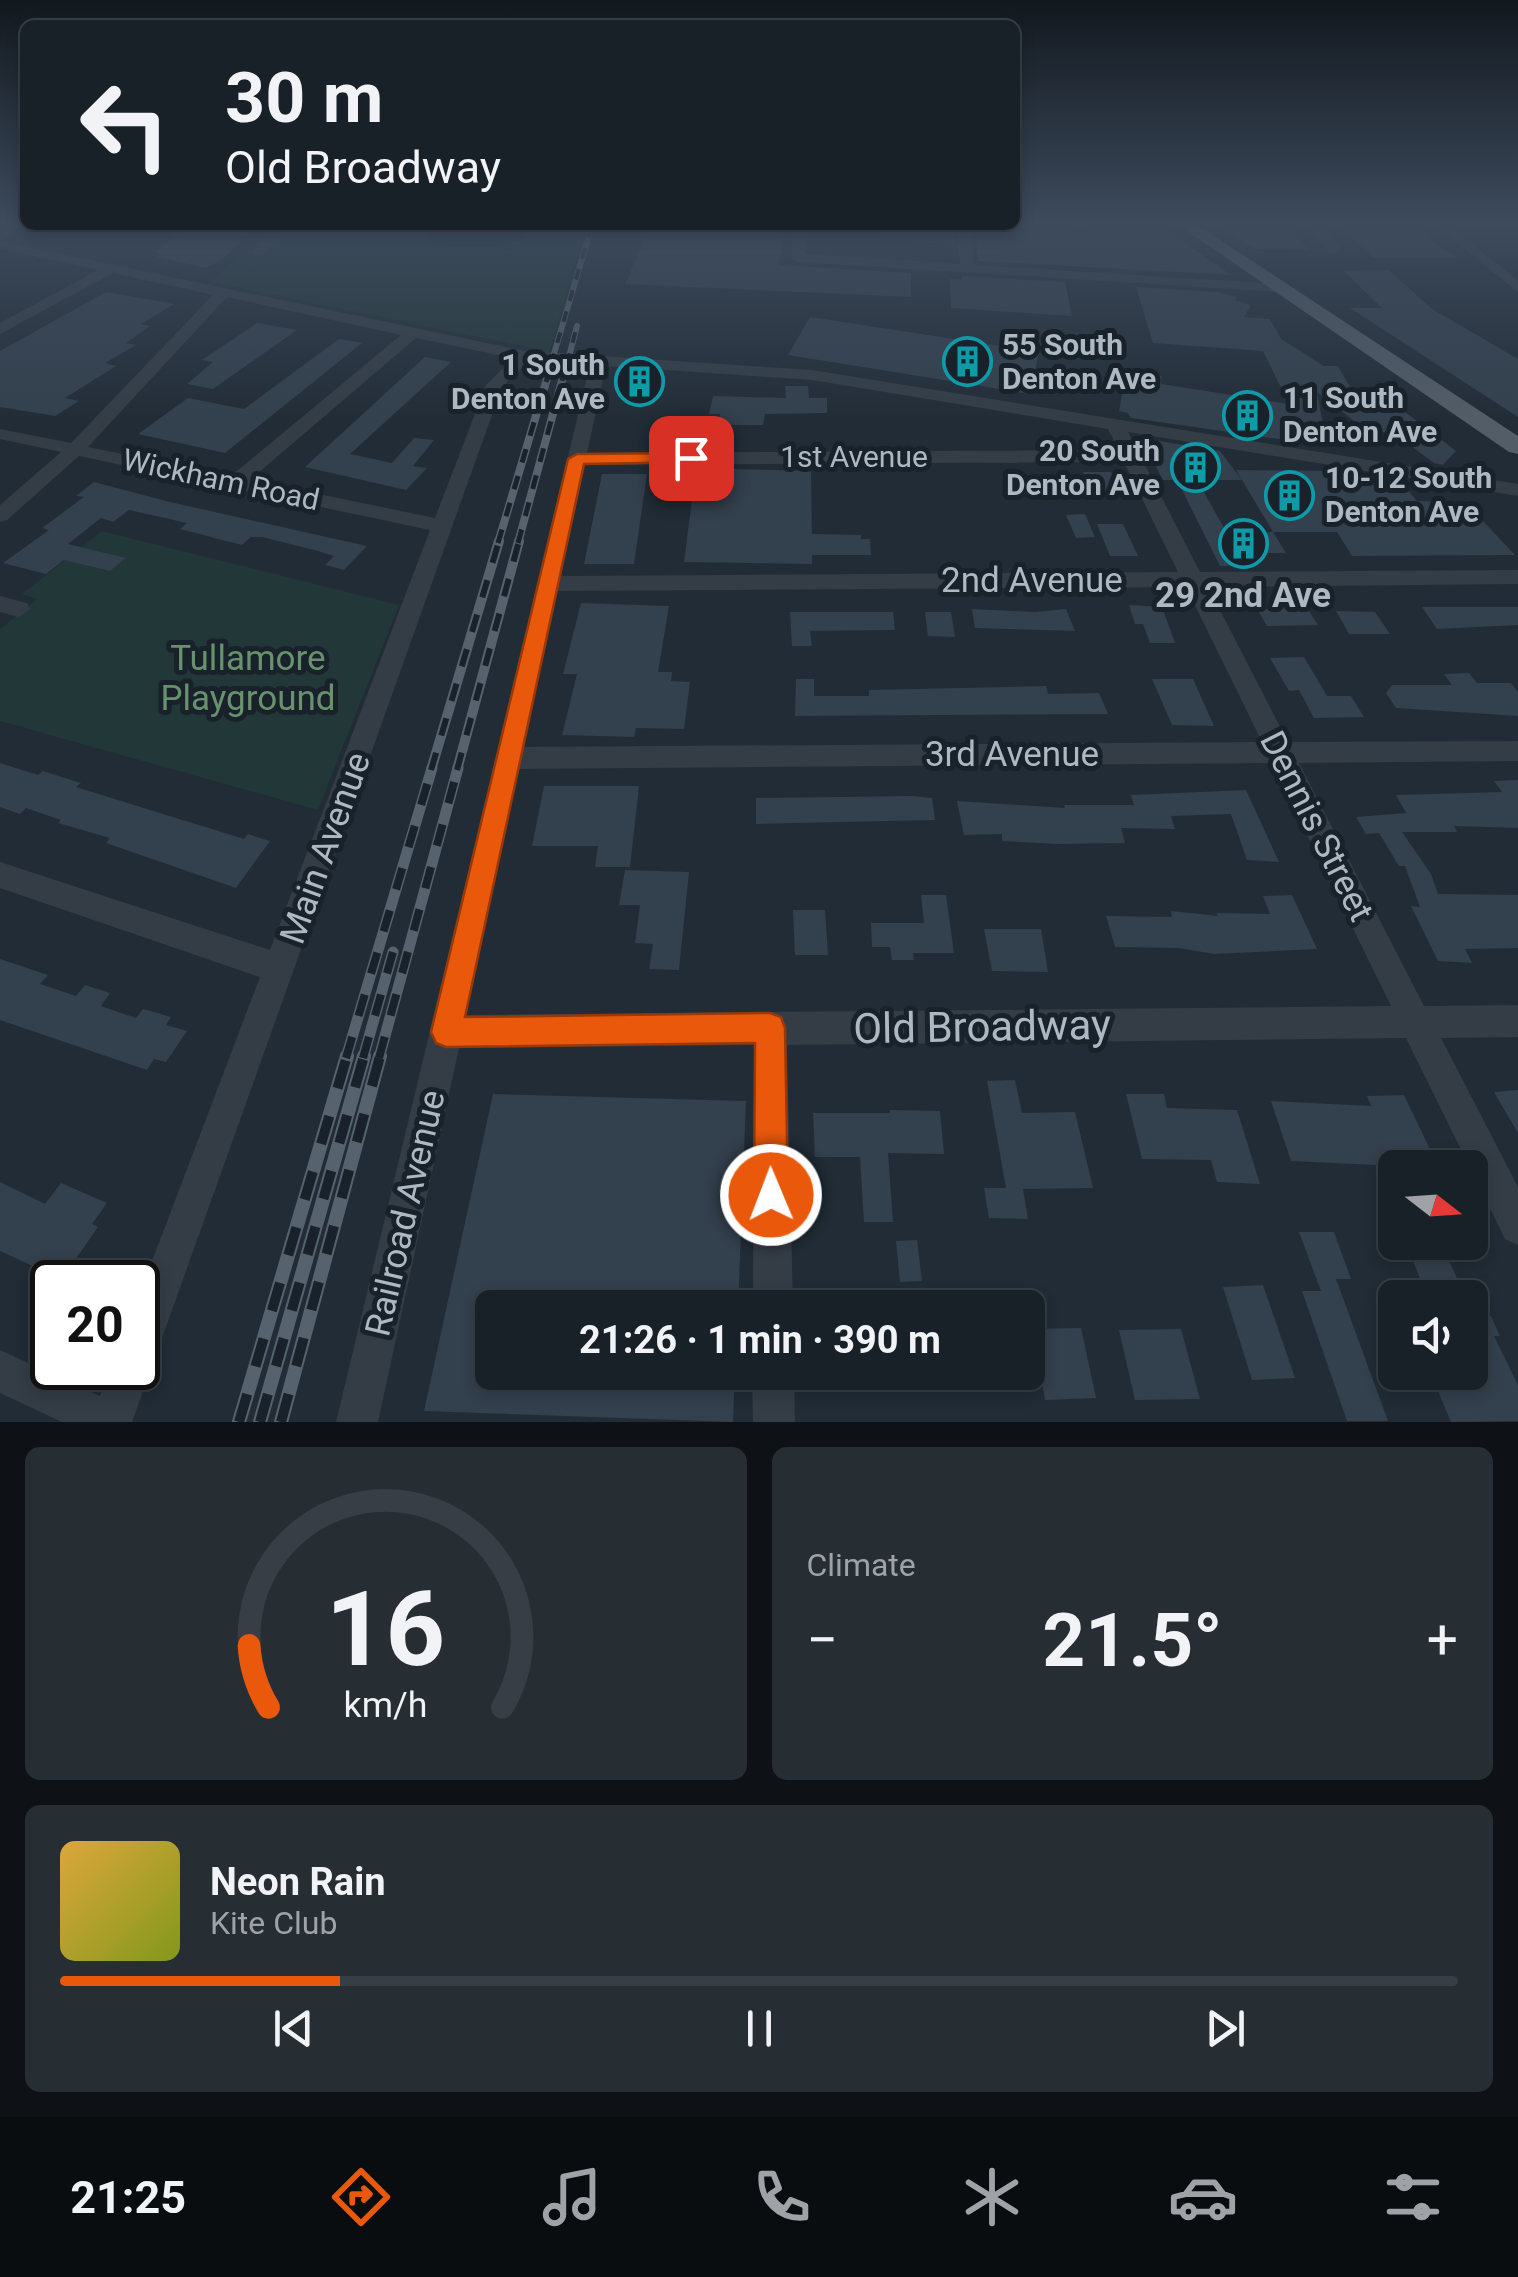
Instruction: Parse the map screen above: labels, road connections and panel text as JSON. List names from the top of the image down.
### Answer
{
  "streets": {
    "street": [
      "1st Avenue",
      "Wickham Road",
      "2nd Avenue",
      "3rd Avenue",
      "Dennis Street",
      "Main Avenue",
      "Old Broadway",
      "Railroad Avenue"
    ]
  },
  "crossings": [
    ["1st Avenue", "Dennis Street"],
    ["1st Avenue", "Railroad Avenue"],
    ["Wickham Road", "Main Avenue"],
    ["2nd Avenue", "Dennis Street"],
    ["2nd Avenue", "Railroad Avenue"],
    ["3rd Avenue", "Dennis Street"],
    ["3rd Avenue", "Railroad Avenue"],
    ["Dennis Street", "Old Broadway"],
    ["Old Broadway", "Railroad Avenue"]
  ],
  "parks": ["Tullamore Playground"],
  "places": {
    "building": [
      "55 South Denton Ave",
      "1 South Denton Ave",
      "11 South Denton Ave",
      "20 South Denton Ave",
      "10-12 South Denton Ave",
      "29 2nd Ave"
    ]
  },
  "north": "right",
  "page": {
    "turn": ["30 m", "Old Broadway"],
    "limit": "20",
    "trip": "21:26 · 1 min · 390 m",
    "tile": "Climate",
    "heat": ["−", "21.5°", "+"],
    "song": ["Neon Rain", "Kite Club"],
    "tabs": "21:25",
    "gauge": ["16", "km/h"]
  }
}
